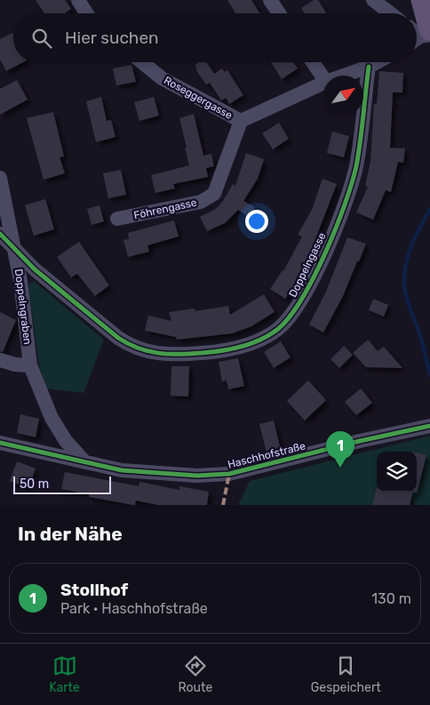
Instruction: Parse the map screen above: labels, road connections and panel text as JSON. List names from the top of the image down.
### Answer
{
  "streets": {
    "street": [
      "Roseggergasse",
      "Föhrengasse",
      "Doppelngasse",
      "Doppelngraben",
      "Haschhofstraße"
    ]
  },
  "crossings": [
    ["Roseggergasse", "Föhrengasse"],
    ["Roseggergasse", "Doppelngasse"],
    ["Doppelngasse", "Doppelngraben"],
    ["Doppelngraben", "Haschhofstraße"]
  ],
  "scale_bar": "50 m",
  "north": "top right",
  "page": {
    "search": "Hier suchen",
    "pins": "1",
    "scale": "50 m",
    "heading": "In der Nähe",
    "list": [
      {
        "mark": "1",
        "name": "Stollhof",
        "note": "Park · Haschhofstraße",
        "value": "130 m"
      }
    ],
    "nav": ["Karte", "Route", "Gespeichert"]
  }
}
